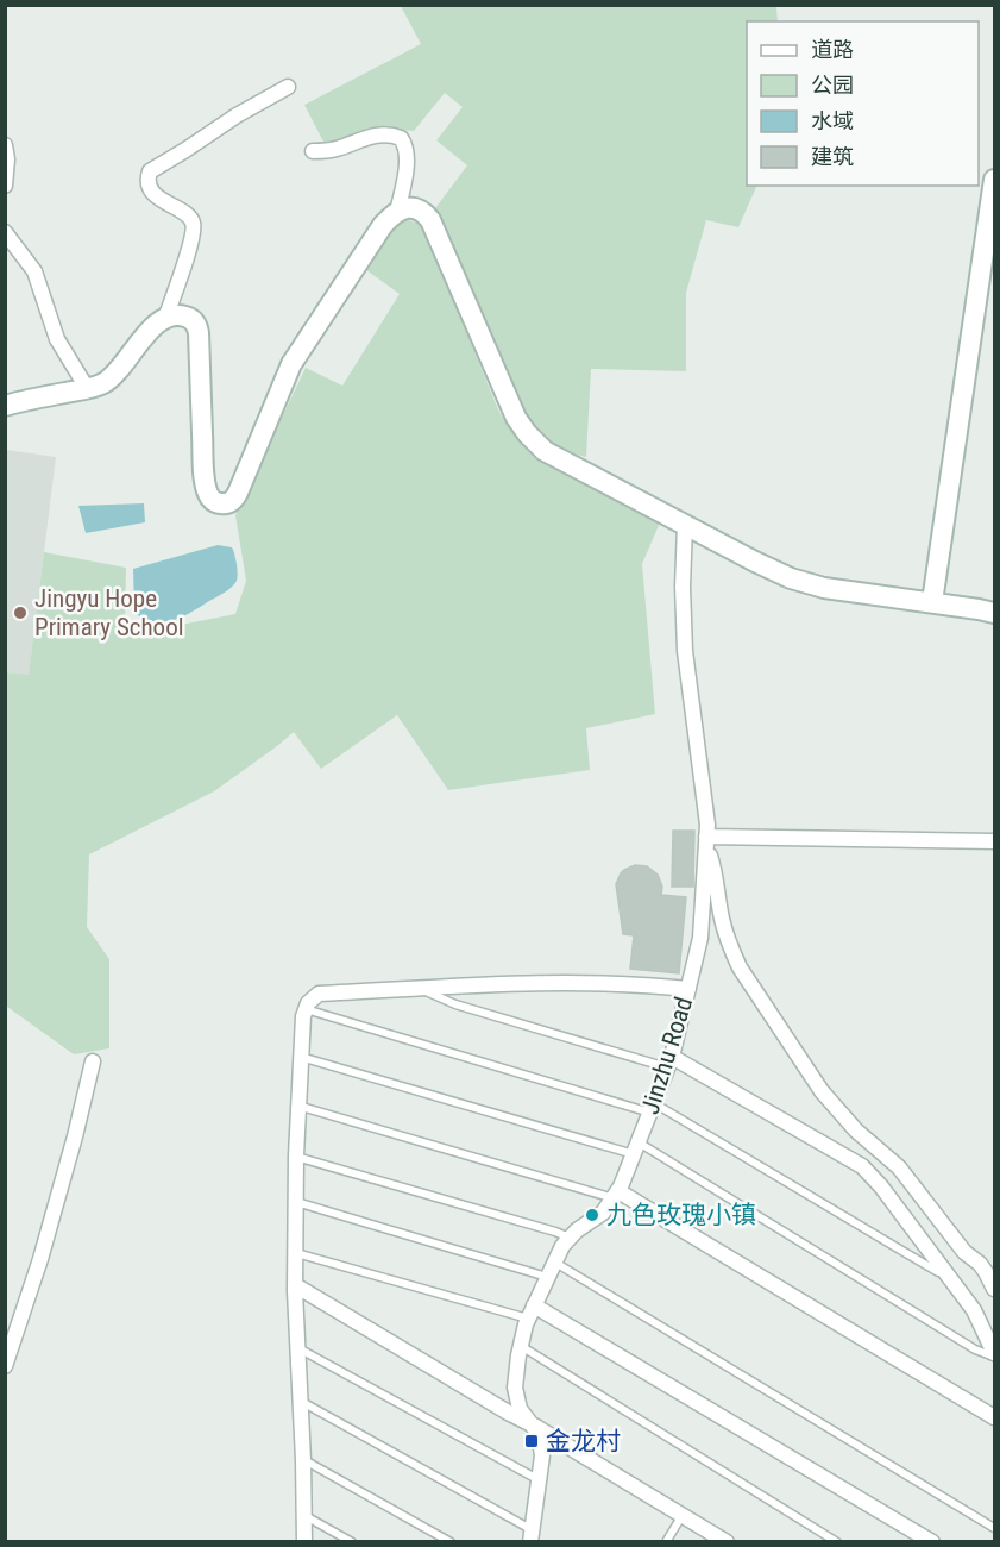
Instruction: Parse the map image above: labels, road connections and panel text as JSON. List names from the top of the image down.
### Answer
{
  "streets": {
    "street": ["Jinzhu Road"]
  },
  "places": {
    "other": ["Jingyu Hope Primary School", "九色玫瑰小镇"],
    "transit": ["金龙村"]
  },
  "legend": [
    "道路",
    "公园",
    "水域",
    "建筑"
  ]
}
